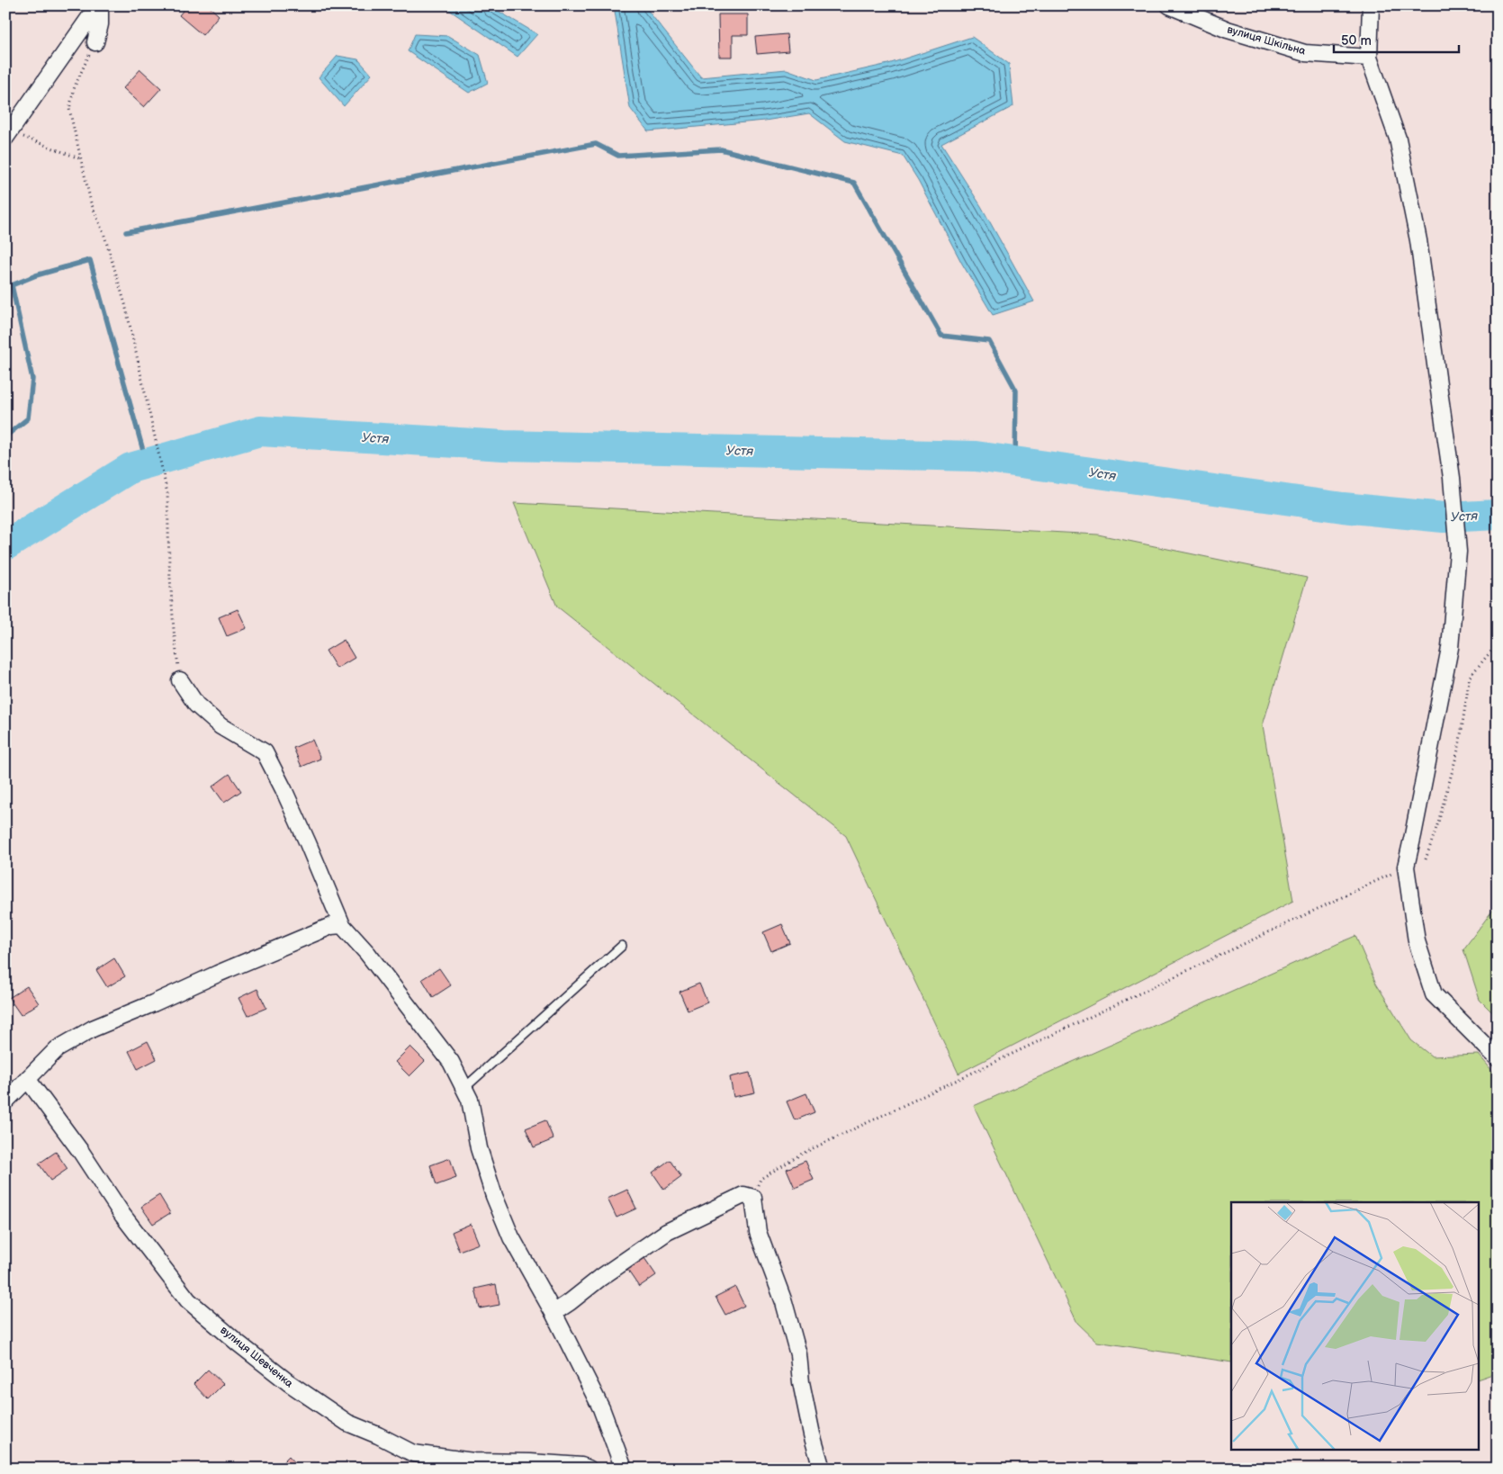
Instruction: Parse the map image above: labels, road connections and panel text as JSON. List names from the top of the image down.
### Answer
{
  "streets": {
    "street": ["вулиця Шкільна", "вулиця Шевченка"]
  },
  "water": ["Устя"],
  "scale_bar": "50 m"
}
